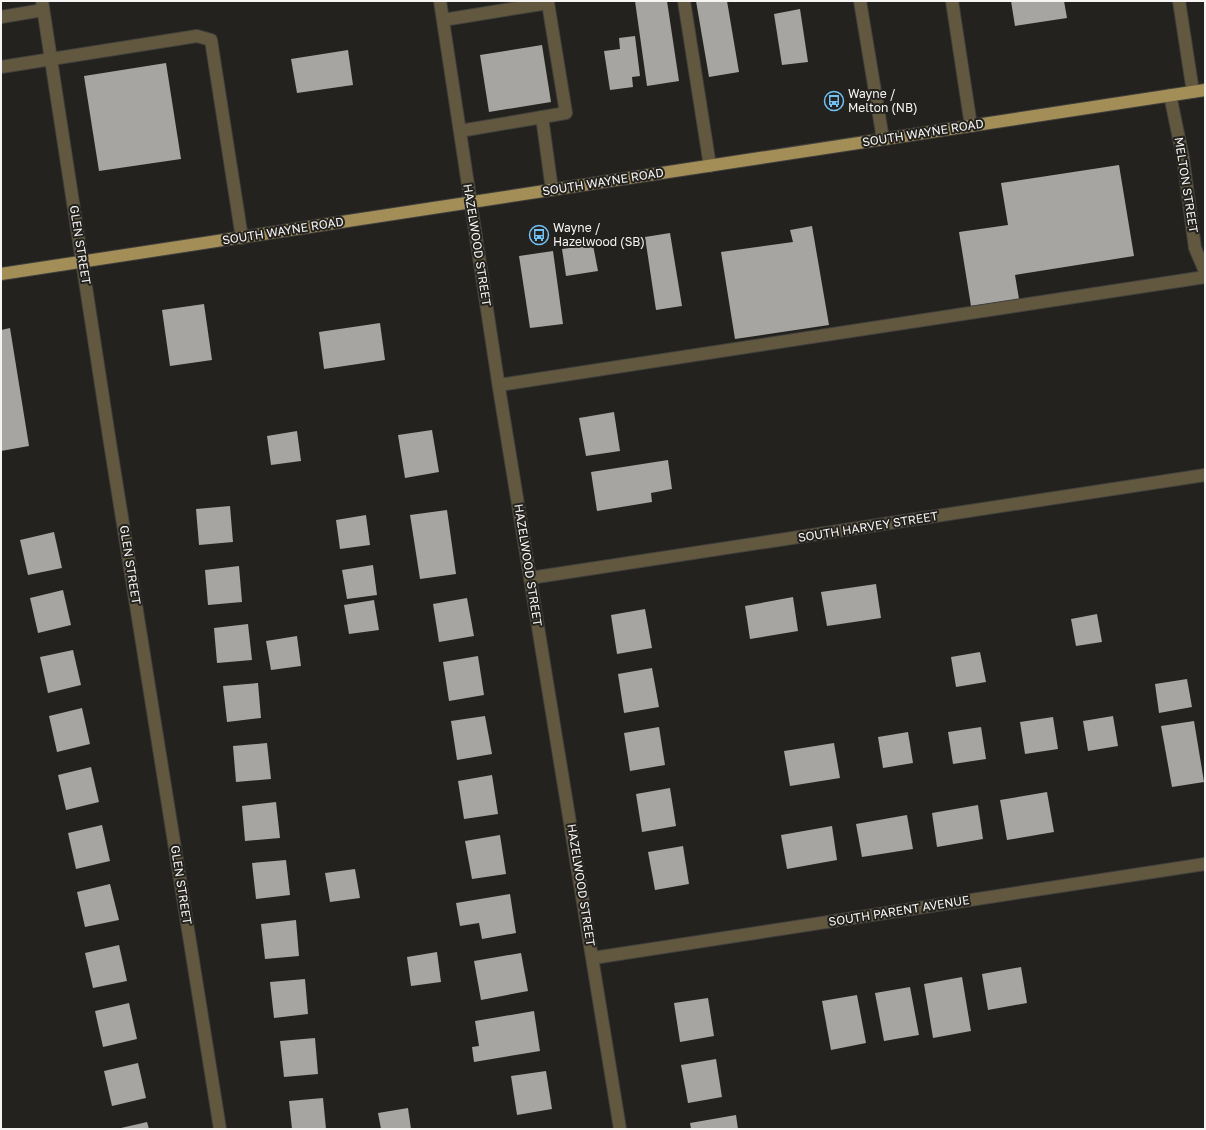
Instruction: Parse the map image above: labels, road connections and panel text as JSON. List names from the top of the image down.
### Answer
{
  "streets": {
    "main road": ["SOUTH WAYNE ROAD"],
    "street": [
      "MELTON STREET",
      "GLEN STREET",
      "HAZELWOOD STREET",
      "SOUTH HARVEY STREET",
      "SOUTH PARENT AVENUE"
    ]
  },
  "crossings": [
    ["SOUTH WAYNE ROAD", "MELTON STREET"],
    ["SOUTH WAYNE ROAD", "GLEN STREET"],
    ["SOUTH WAYNE ROAD", "HAZELWOOD STREET"],
    ["HAZELWOOD STREET", "SOUTH HARVEY STREET"],
    ["HAZELWOOD STREET", "SOUTH PARENT AVENUE"]
  ],
  "places": {
    "bus stop": ["Wayne / Melton (NB)", "Wayne / Hazelwood (SB)"]
  }
}
